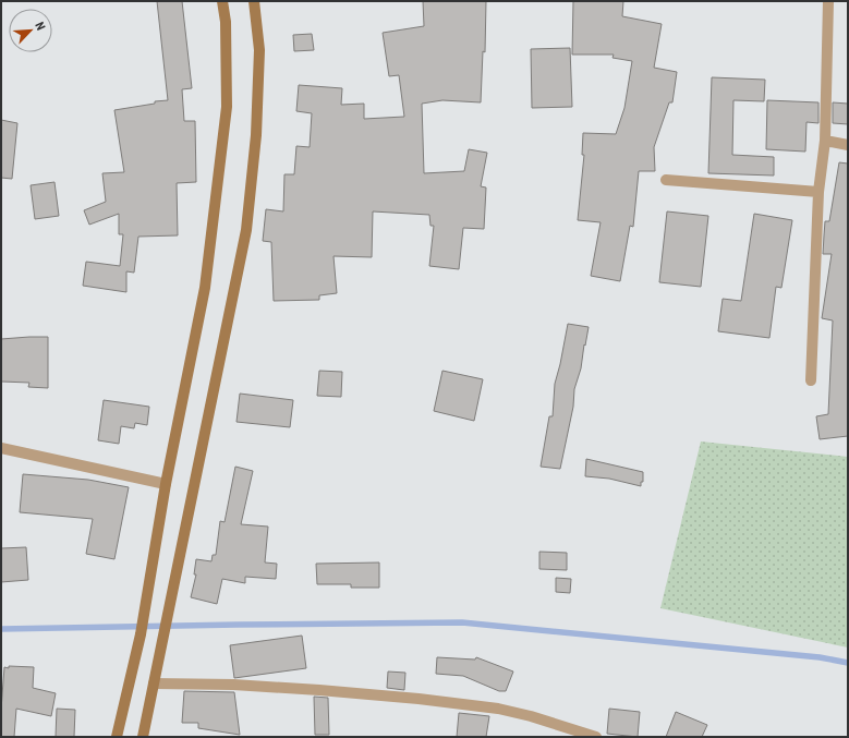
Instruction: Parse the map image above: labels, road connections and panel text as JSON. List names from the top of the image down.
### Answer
{
  "north": "top right"
}
